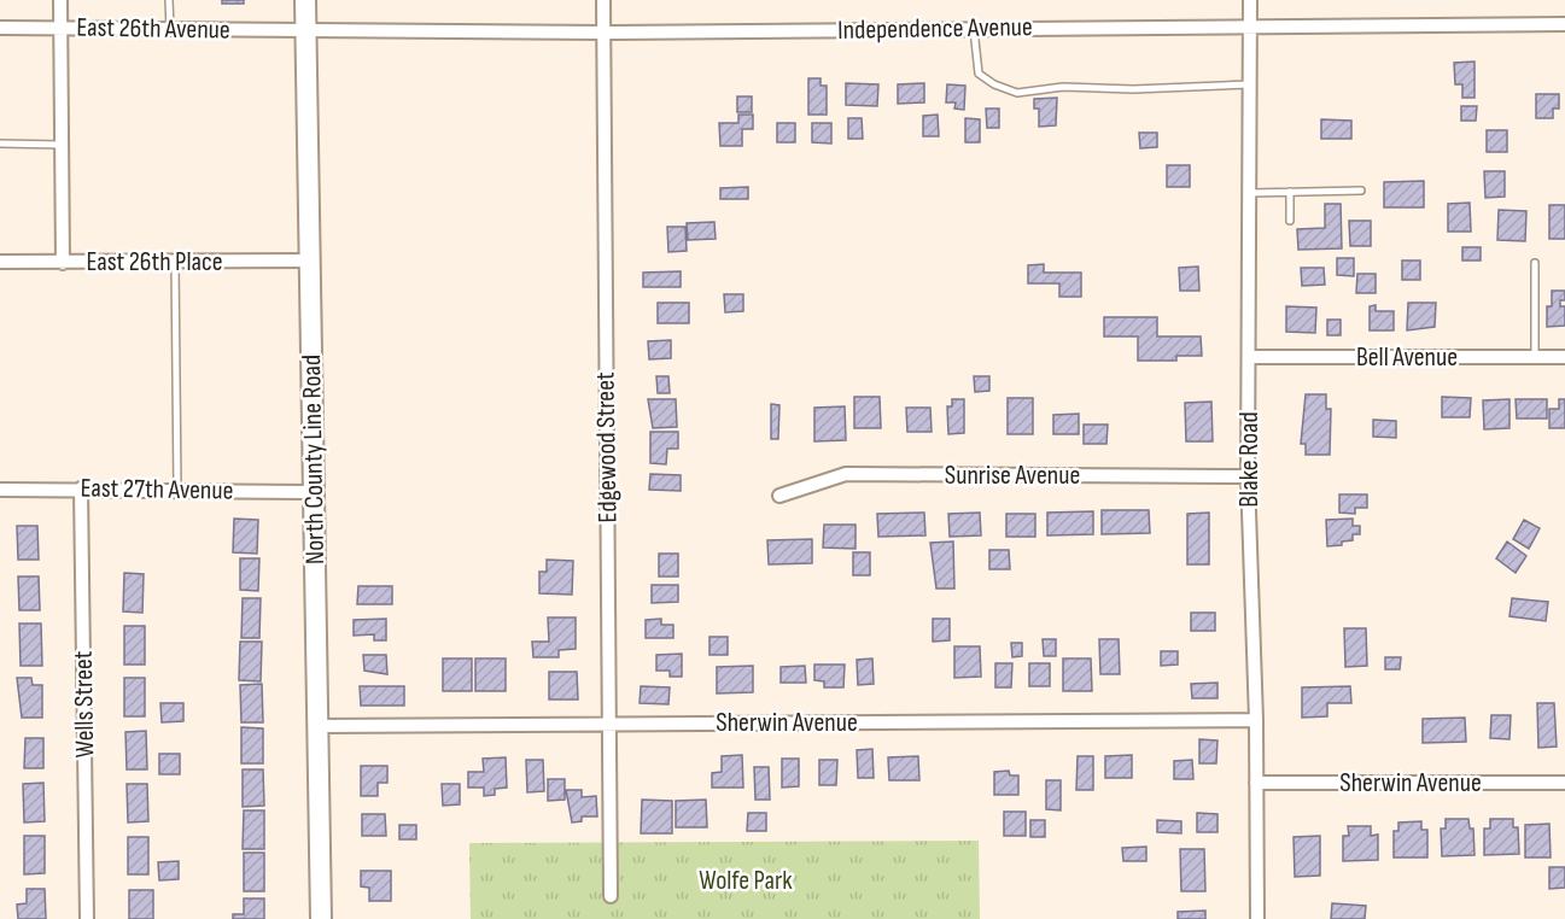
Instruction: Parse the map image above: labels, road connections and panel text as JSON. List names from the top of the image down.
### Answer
{
  "streets": {
    "main road": ["North County Line Road"],
    "street": [
      "East 26th Avenue",
      "Independence Avenue",
      "East 26th Place",
      "Bell Avenue",
      "Edgewood Street",
      "Blake Road",
      "Sunrise Avenue",
      "East 27th Avenue",
      "Wells Street",
      "Sherwin Avenue"
    ]
  },
  "crossings": [
    ["East 26th Avenue", "Independence Avenue"],
    ["East 26th Avenue", "North County Line Road"],
    ["Independence Avenue", "Edgewood Street"],
    ["Independence Avenue", "North County Line Road"],
    ["Independence Avenue", "Blake Road"],
    ["East 26th Place", "North County Line Road"],
    ["Bell Avenue", "Blake Road"],
    ["Edgewood Street", "Sherwin Avenue"],
    ["North County Line Road", "East 27th Avenue"],
    ["North County Line Road", "Sherwin Avenue"],
    ["Blake Road", "Sunrise Avenue"],
    ["Blake Road", "Sherwin Avenue"],
    ["East 27th Avenue", "Wells Street"]
  ],
  "parks": ["Wolfe Park"]
}
